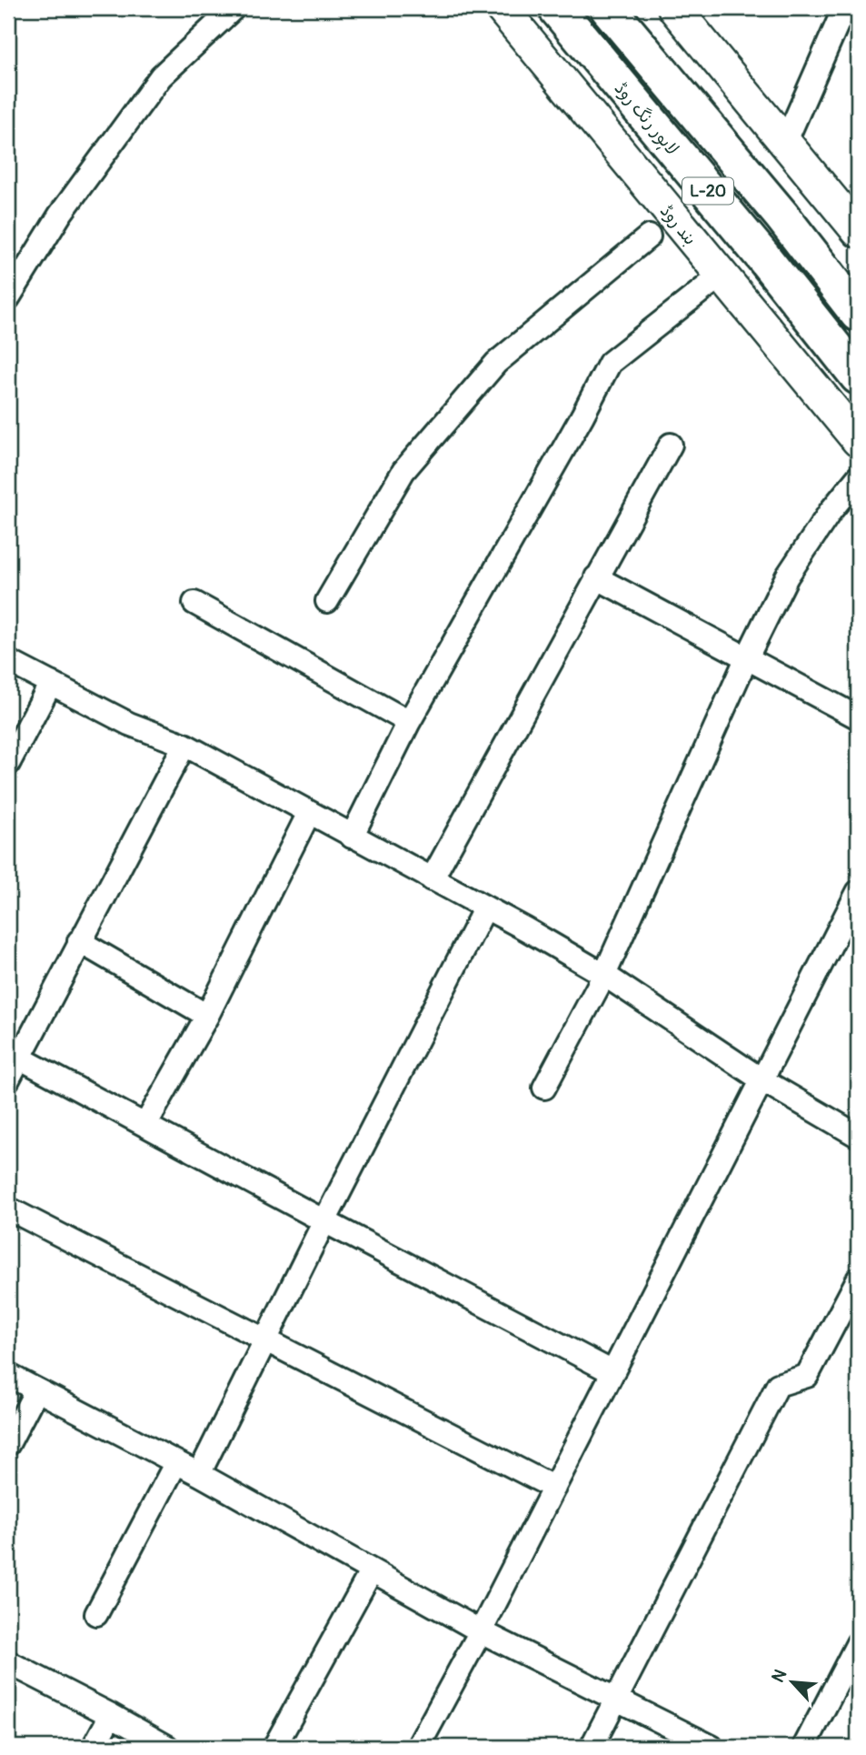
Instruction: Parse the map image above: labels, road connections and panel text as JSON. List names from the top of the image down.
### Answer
{
  "streets": {
    "highway": ["لاہور رنگ روڈ", "L-20"],
    "main road": ["بند روڈ"]
  },
  "north": "top left"
}
